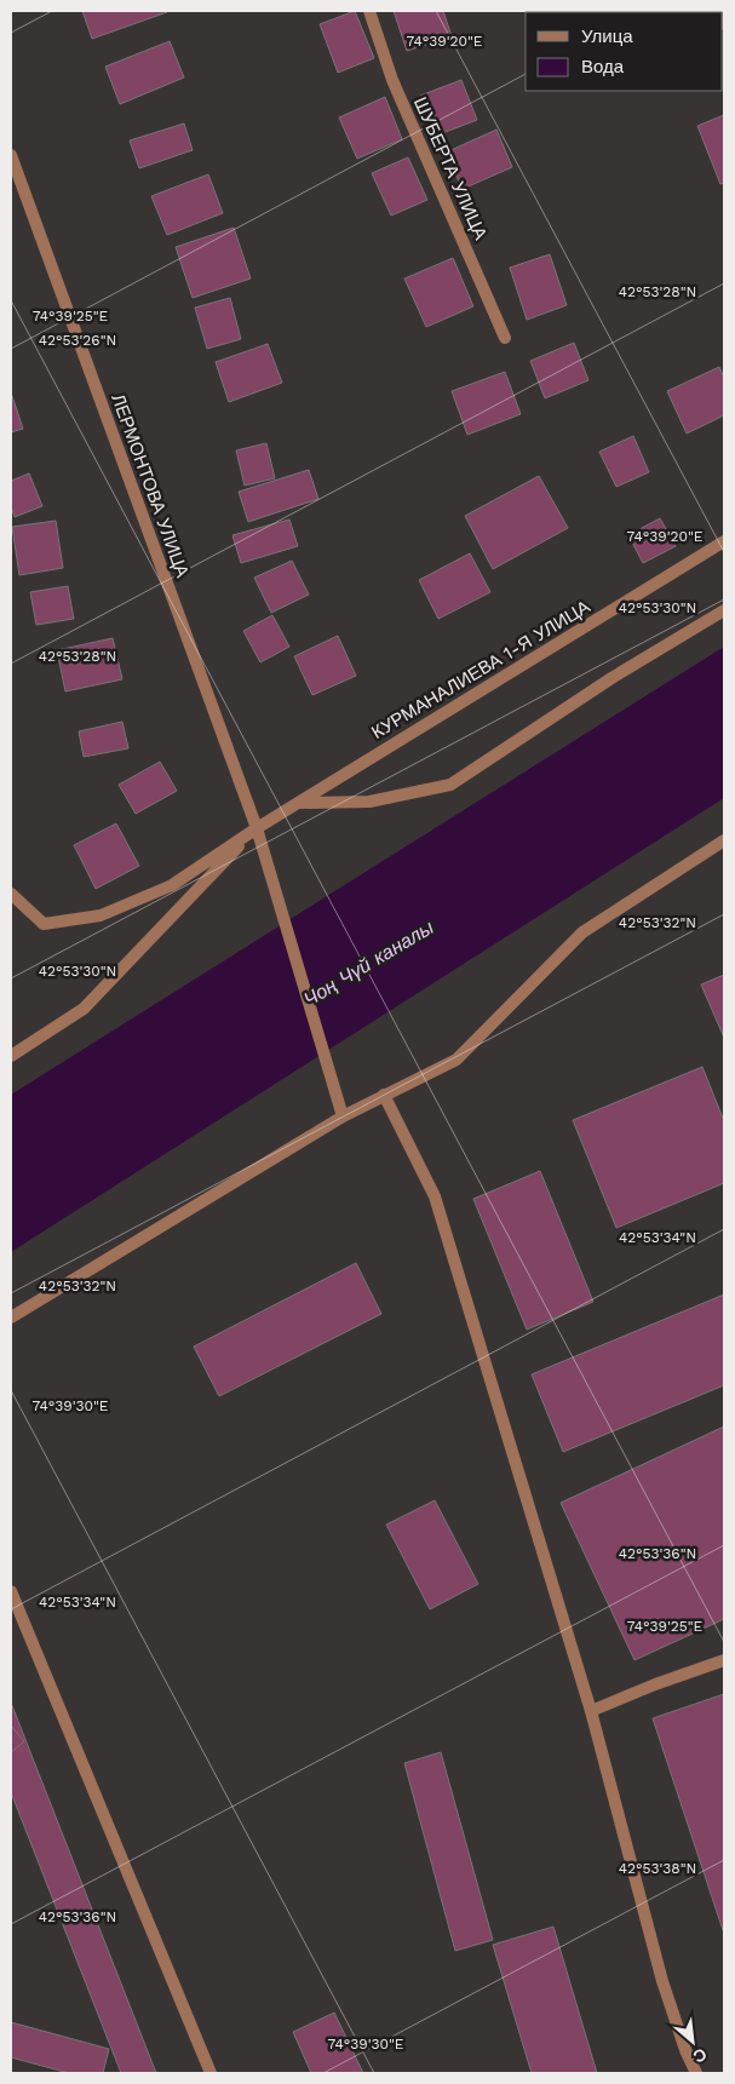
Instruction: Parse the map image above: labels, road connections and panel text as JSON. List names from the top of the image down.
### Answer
{
  "streets": {
    "street": ["ШУБЕРТА УЛИЦА", "ЛЕРМОНТОВА УЛИЦА", "КУРМАНАЛИЕВА 1-Я УЛИЦА"]
  },
  "crossings": [
    ["ЛЕРМОНТОВА УЛИЦА", "КУРМАНАЛИЕВА 1-Я УЛИЦА"]
  ],
  "water": ["Чоң Чүй каналы"],
  "legend": ["Улица", "Вода"],
  "north": "bottom right",
  "coordinates": [
    "74°39'20\"E",
    "42°53'28\"N",
    "74°39'25\"E",
    "42°53'26\"N",
    "42°53'30\"N",
    "42°53'32\"N",
    "42°53'34\"N",
    "74°39'30\"E",
    "42°53'36\"N",
    "42°53'38\"N"
  ]
}
